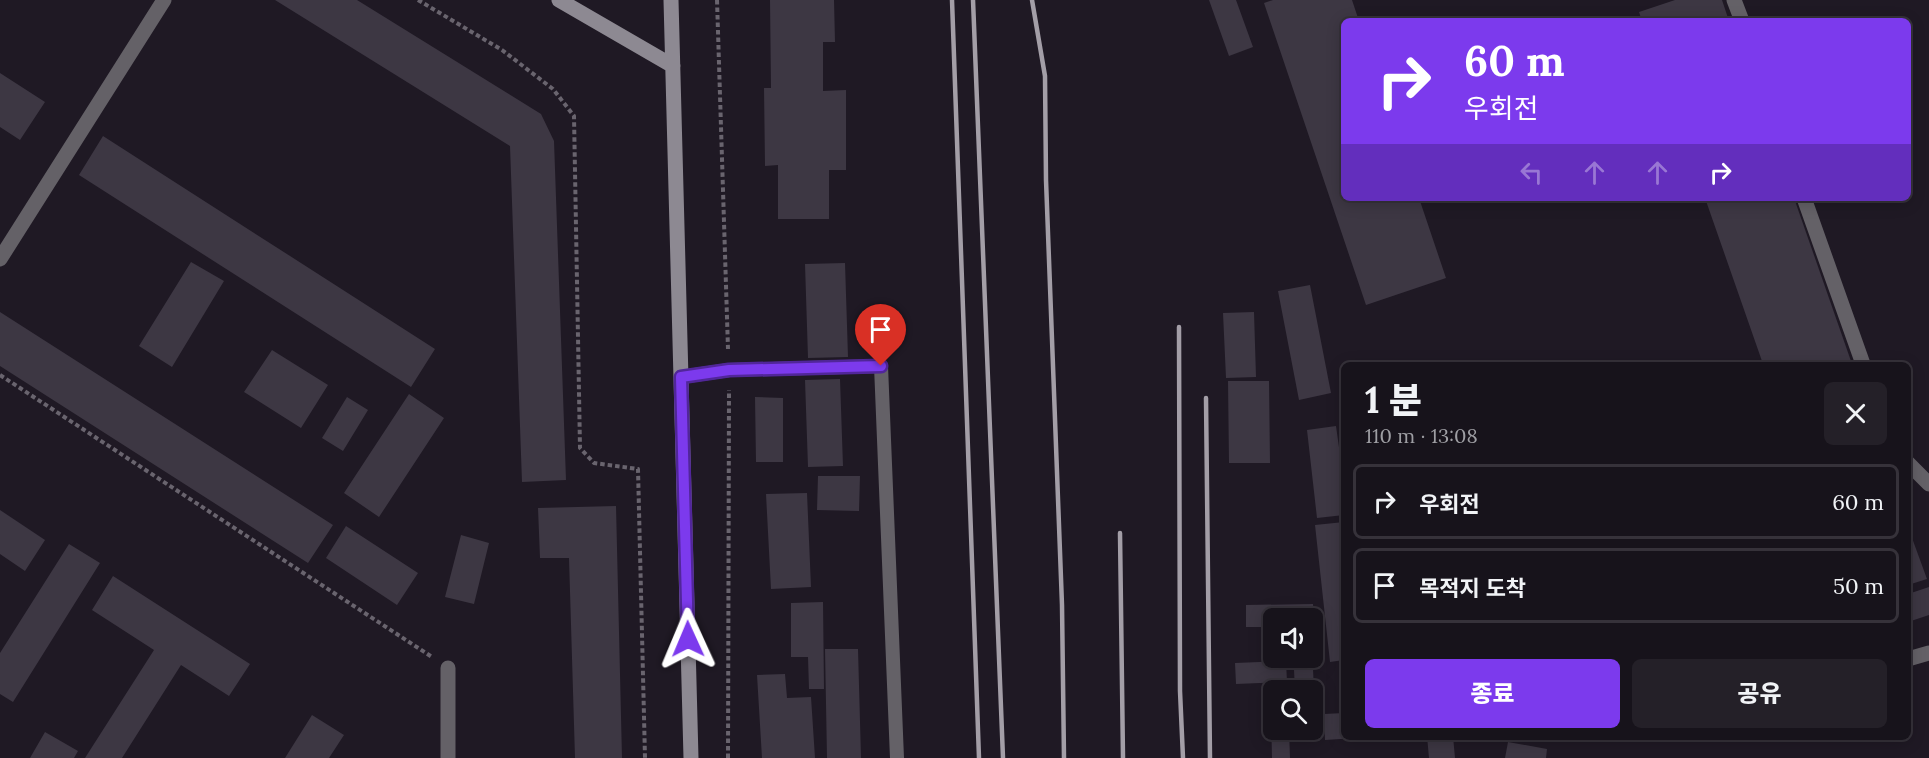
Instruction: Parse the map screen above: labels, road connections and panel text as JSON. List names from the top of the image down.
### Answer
{
  "page": {
    "turn": ["60 m", "우회전"],
    "heading": ["1 분", "110 m · 13:08"],
    "list": [
      {
        "name": "우회전",
        "value": "60 m"
      },
      {
        "name": "목적지 도착",
        "value": "50 m"
      }
    ],
    "buttons": ["종료", "공유"]
  }
}
